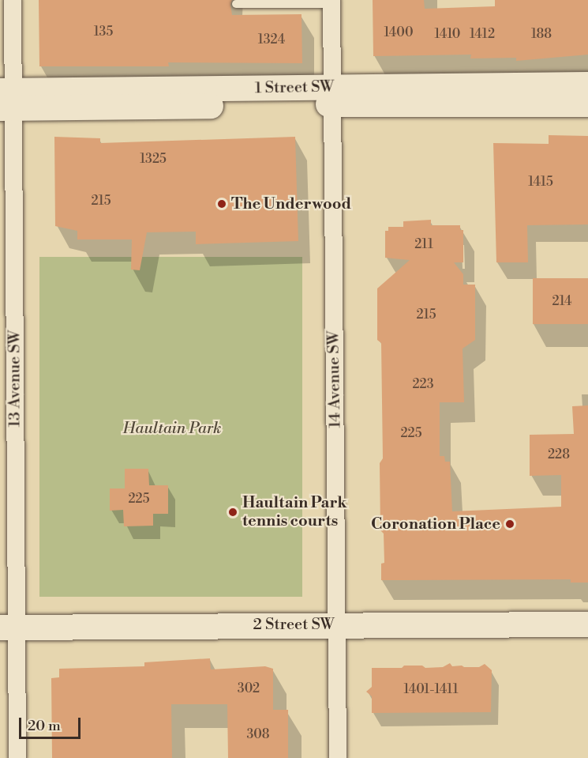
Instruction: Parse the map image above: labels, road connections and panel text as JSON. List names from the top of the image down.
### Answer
{
  "streets": {
    "street": [
      "1 Street SW",
      "13 Avenue SW",
      "14 Avenue SW",
      "2 Street SW"
    ]
  },
  "crossings": [
    ["1 Street SW", "13 Avenue SW"],
    ["1 Street SW", "14 Avenue SW"],
    ["13 Avenue SW", "2 Street SW"],
    ["14 Avenue SW", "2 Street SW"]
  ],
  "parks": ["Haultain Park"],
  "places": ["The Underwood", "Haultain Park tennis courts", "Coronation Place"],
  "house_numbers": [
    "135",
    "1400",
    "1410",
    "1412",
    "188",
    "1324",
    "1325",
    "1415",
    "215",
    "211",
    "214",
    "215",
    "223",
    "225",
    "228",
    "225",
    "302",
    "1401-1411",
    "308"
  ],
  "scale_bar": "20 m"
}
